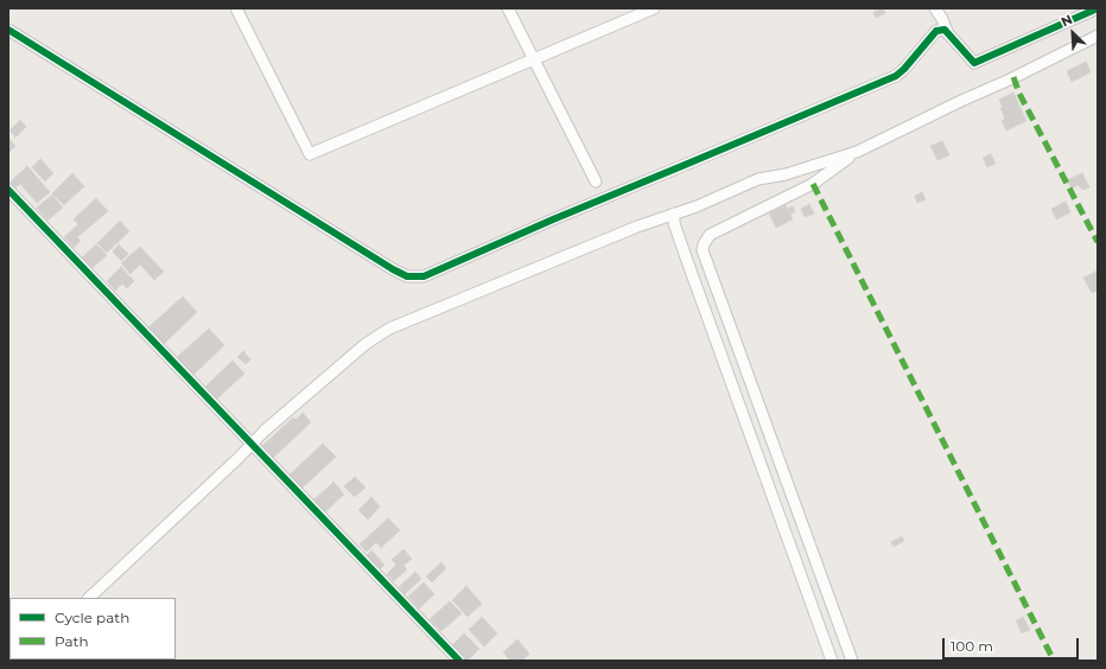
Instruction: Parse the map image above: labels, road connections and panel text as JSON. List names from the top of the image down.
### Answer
{
  "legend": ["Cycle path", "Path"],
  "scale_bar": "100 m",
  "north": "top left"
}
